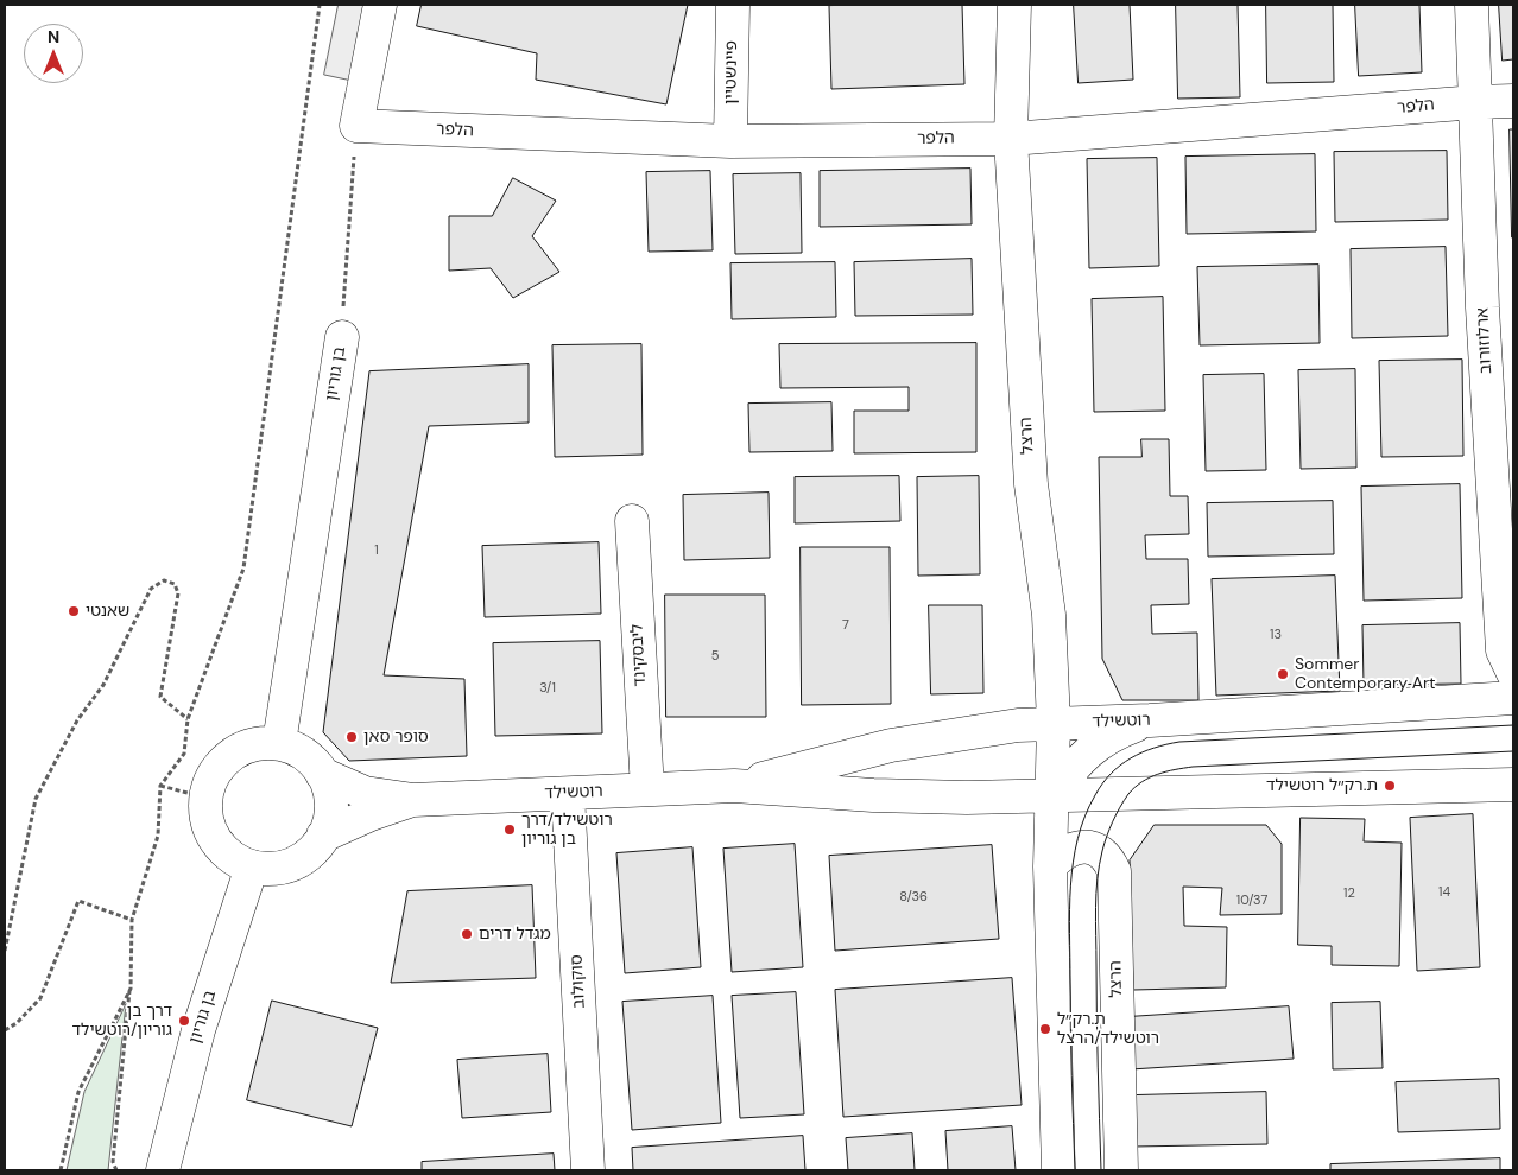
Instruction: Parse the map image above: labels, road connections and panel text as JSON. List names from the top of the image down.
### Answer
{
  "streets": {
    "street": [
      "פיינשטיין",
      "הלפר",
      "ארלוזורוב",
      "בן גוריון",
      "הרצל",
      "ליבסקינד",
      "רוטשילד",
      "סוקולוב"
    ]
  },
  "crossings": [
    ["פיינשטיין", "הלפר"],
    ["הלפר", "ארלוזורוב"],
    ["הלפר", "בן גוריון"],
    ["הלפר", "הרצל"],
    ["בן גוריון", "רוטשילד"],
    ["הרצל", "רוטשילד"],
    ["ליבסקינד", "רוטשילד"],
    ["רוטשילד", "סוקולוב"]
  ],
  "places": [
    "שאנטי",
    "Sommer Contemporary Art",
    "סופר סאן",
    "ת.רק״ל רוטשילד",
    "רוטשילד/דרך בן גוריון",
    "מגדל דרים",
    "דרך בן גוריון/רוטשילד",
    "ת.רק״ל רוטשילד/הרצל"
  ],
  "house_numbers": [
    "1",
    "7",
    "13",
    "5",
    "3/1",
    "14",
    "12",
    "8/36",
    "10/37"
  ],
  "north": "top"
}
